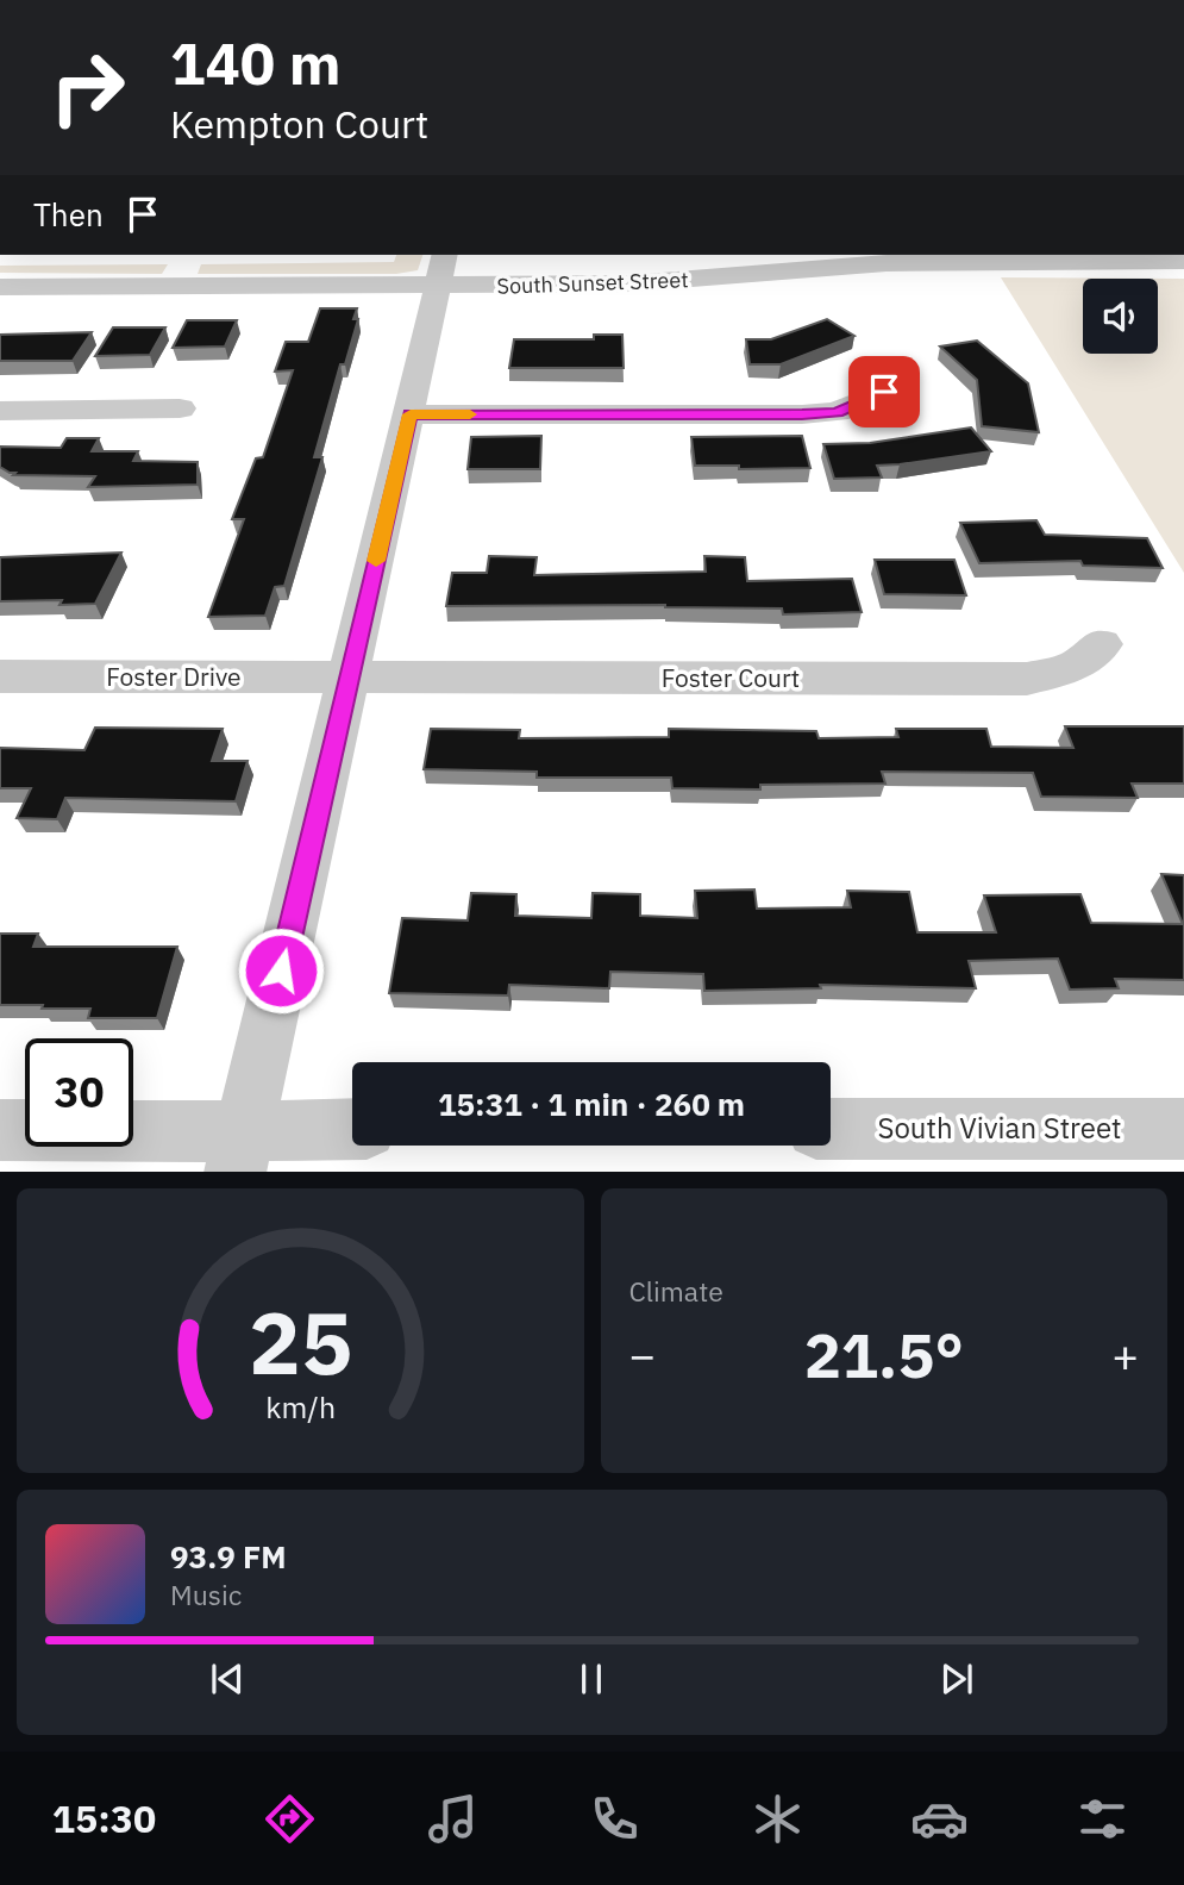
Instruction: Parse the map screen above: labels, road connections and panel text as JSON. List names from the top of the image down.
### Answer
{
  "streets": {
    "street": [
      "South Sunset Street",
      "Foster Drive",
      "Foster Court",
      "South Vivian Street"
    ]
  },
  "crossings": [
    ["Foster Drive", "Foster Court"]
  ],
  "page": {
    "turn": ["140 m", "Kempton Court"],
    "then": "Then",
    "limit": "30",
    "trip": "15:31 · 1 min · 260 m",
    "tile": "Climate",
    "heat": ["−", "21.5°", "+"],
    "song": ["93.9 FM", "Music"],
    "tabs": "15:30",
    "gauge": ["25", "km/h"]
  }
}
